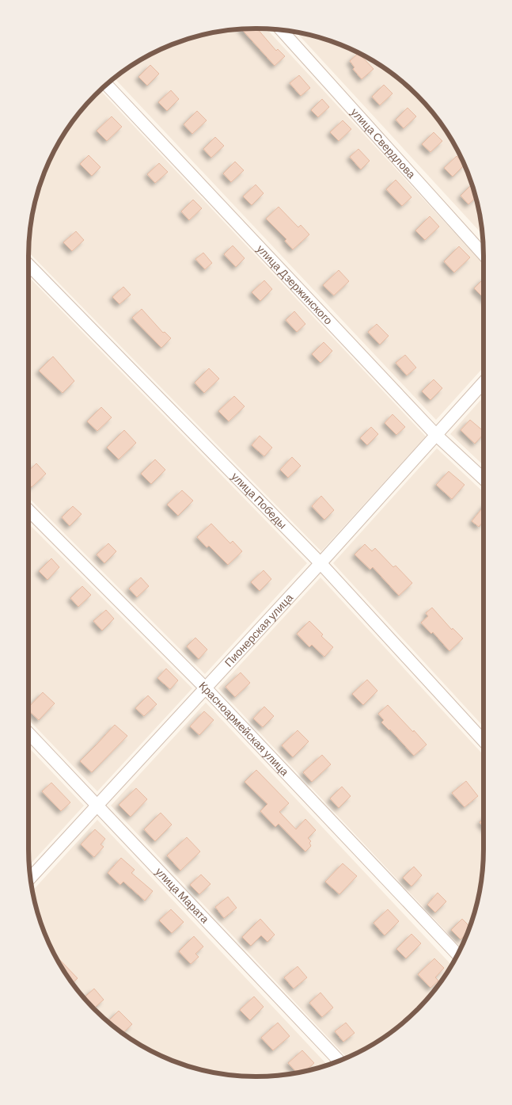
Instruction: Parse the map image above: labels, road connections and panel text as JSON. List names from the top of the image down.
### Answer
{
  "streets": {
    "street": [
      "улица Свердлова",
      "улица Дзержинского",
      "улица Победы",
      "Пионерская улица",
      "Красноармейская улица",
      "улица Марата"
    ]
  },
  "crossings": [
    ["улица Дзержинского", "Пионерская улица"],
    ["улица Победы", "Пионерская улица"],
    ["Пионерская улица", "Красноармейская улица"],
    ["Пионерская улица", "улица Марата"]
  ]
}
